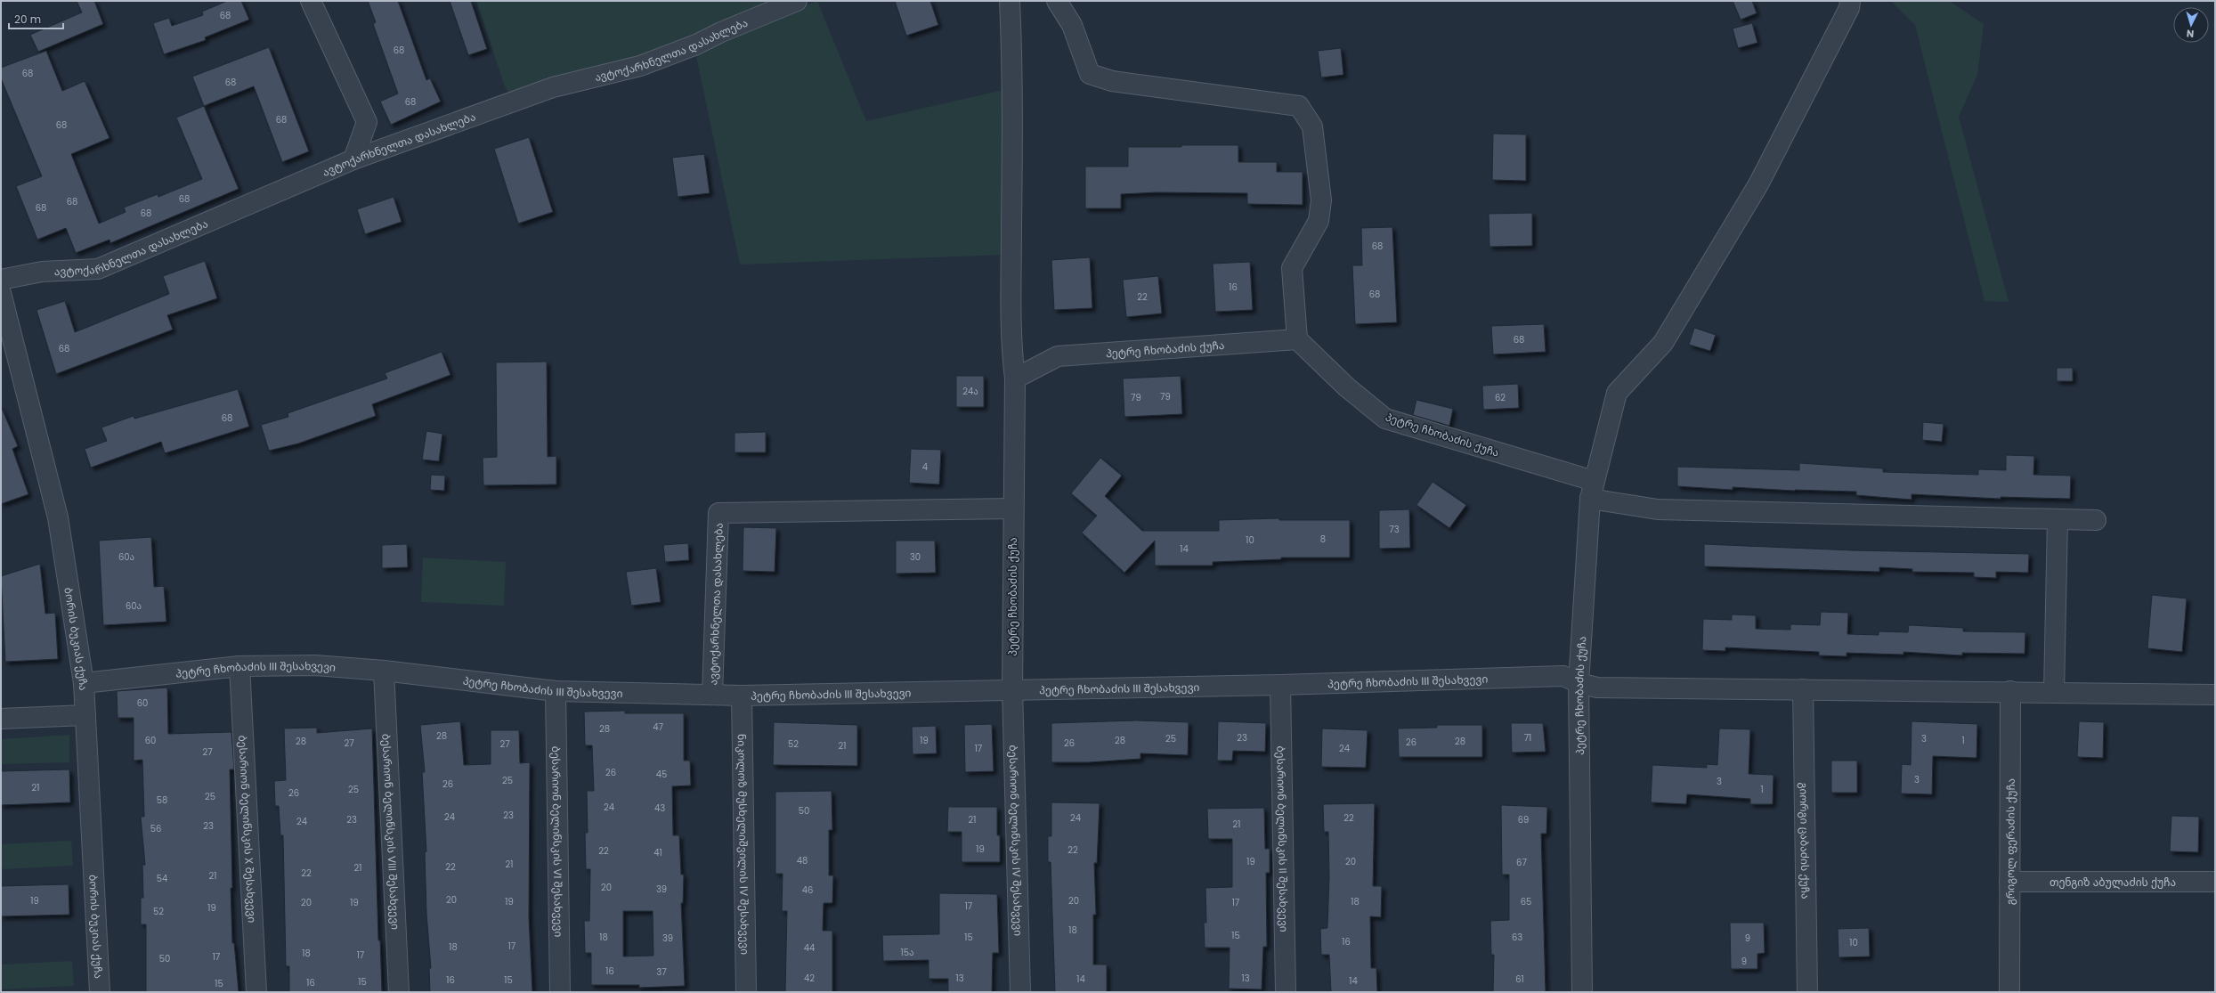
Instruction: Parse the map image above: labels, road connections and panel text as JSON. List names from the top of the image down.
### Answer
{
  "streets": {
    "street": [
      "ავტოქარხნელთა დასახლება",
      "პეტრე ჩხობაძის ქუჩა",
      "ბორის ბუკიას ქუჩა",
      "პეტრე ჩხობაძის III შესახვევი",
      "ბესარიონ ბელინსკის X შესახვევი",
      "ბესარიონ ბელინსკის VIII შესახვევი",
      "ბესარიონ ბელინსკის II შესახვევი",
      "ბესარიონ ბელინსკის IV შესახვევი",
      "გიორგი ცაბაძის ქუჩა",
      "ბესარიონ ბელინსკის VI შესახვევი",
      "გრიგოლ ფერაძის ქუჩა",
      "ნიკოლოზ მუსხელიშვილის IV შესახვევი",
      "თენგიზ აბულაძის ქუჩა"
    ]
  },
  "crossings": [
    ["ავტოქარხნელთა დასახლება", "პეტრე ჩხობაძის ქუჩა"],
    ["ავტოქარხნელთა დასახლება", "პეტრე ჩხობაძის III შესახვევი"],
    ["პეტრე ჩხობაძის ქუჩა", "პეტრე ჩხობაძის III შესახვევი"],
    ["პეტრე ჩხობაძის ქუჩა", "ბესარიონ ბელინსკის IV შესახვევი"],
    ["ბორის ბუკიას ქუჩა", "პეტრე ჩხობაძის III შესახვევი"],
    ["პეტრე ჩხობაძის III შესახვევი", "ბესარიონ ბელინსკის X შესახვევი"],
    ["პეტრე ჩხობაძის III შესახვევი", "ბესარიონ ბელინსკის VIII შესახვევი"],
    ["პეტრე ჩხობაძის III შესახვევი", "ბესარიონ ბელინსკის II შესახვევი"],
    ["პეტრე ჩხობაძის III შესახვევი", "ბესარიონ ბელინსკის IV შესახვევი"],
    ["პეტრე ჩხობაძის III შესახვევი", "გიორგი ცაბაძის ქუჩა"],
    ["პეტრე ჩხობაძის III შესახვევი", "ბესარიონ ბელინსკის VI შესახვევი"],
    ["პეტრე ჩხობაძის III შესახვევი", "გრიგოლ ფერაძის ქუჩა"],
    ["პეტრე ჩხობაძის III შესახვევი", "ნიკოლოზ მუსხელიშვილის IV შესახვევი"],
    ["გრიგოლ ფერაძის ქუჩა", "თენგიზ აბულაძის ქუჩა"]
  ],
  "house_numbers": [
    "68",
    "68",
    "68",
    "68",
    "68",
    "68",
    "68",
    "68",
    "68",
    "68",
    "68",
    "68",
    "16",
    "68",
    "22",
    "68",
    "68",
    "24ა",
    "79",
    "79",
    "62",
    "68",
    "4",
    "73",
    "8",
    "10",
    "14",
    "60ა",
    "30",
    "60ა",
    "60",
    "47",
    "28",
    "28",
    "23",
    "71",
    "25",
    "3",
    "60",
    "19",
    "28",
    "1",
    "28",
    "28",
    "26",
    "27",
    "26",
    "27",
    "52",
    "21",
    "17",
    "24",
    "27",
    "26",
    "45",
    "3",
    "25",
    "3",
    "26",
    "21",
    "25",
    "1",
    "26",
    "25",
    "58",
    "24",
    "43",
    "50",
    "23",
    "24",
    "24",
    "22",
    "23",
    "21",
    "69",
    "24",
    "21",
    "23",
    "56",
    "19",
    "22",
    "22",
    "41",
    "48",
    "19",
    "20",
    "67",
    "21",
    "22",
    "21",
    "22",
    "21",
    "54",
    "20",
    "39",
    "46",
    "20",
    "19",
    "20",
    "19",
    "18",
    "65",
    "20",
    "19",
    "17",
    "17",
    "19",
    "52",
    "18",
    "15",
    "18",
    "15",
    "63",
    "39",
    "9",
    "16",
    "10",
    "17",
    "18",
    "44",
    "15ა",
    "18",
    "17",
    "17",
    "50",
    "9",
    "16",
    "37",
    "42",
    "13",
    "13",
    "14",
    "61",
    "16",
    "15",
    "14",
    "15",
    "16",
    "15"
  ],
  "scale_bar": "20 m",
  "north": "bottom"
}
